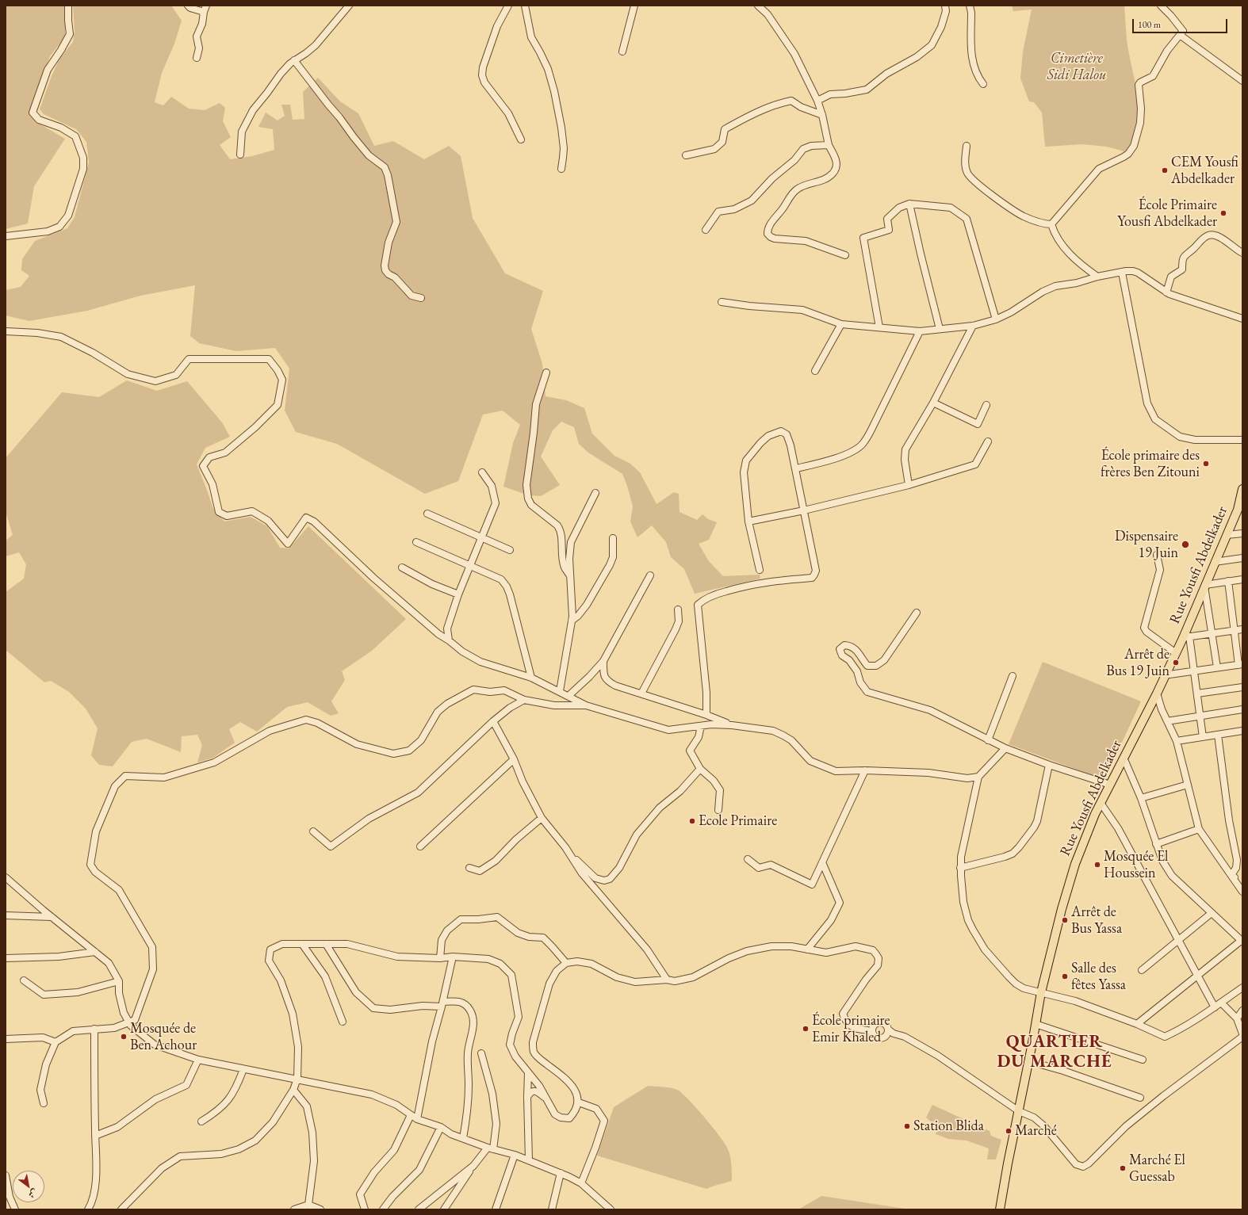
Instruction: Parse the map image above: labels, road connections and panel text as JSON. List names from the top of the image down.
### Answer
{
  "streets": {
    "main road": ["Rue Yousfi Abdelkader"]
  },
  "districts": ["QUARTIER DU MARCHÉ"],
  "parks": ["Cimetière Sidi Halou"],
  "places": [
    "CEM Yousfi Abdelkader",
    "École Primaire Yousfi Abdelkader",
    "École primaire des frères Ben Zitouni",
    "Dispensaire 19 Juin",
    "Arrêt de Bus 19 Juin",
    "Ecole Primaire",
    "Mosquée El Houssein",
    "Arrêt de Bus Yassa",
    "Salle des fêtes Yassa",
    "École primaire Emir Khaled",
    "Mosquée de Ben Achour",
    "Station Blida",
    "Marché",
    "Marché El Guessab"
  ],
  "scale_bar": "100 m",
  "north": "bottom right"
}
